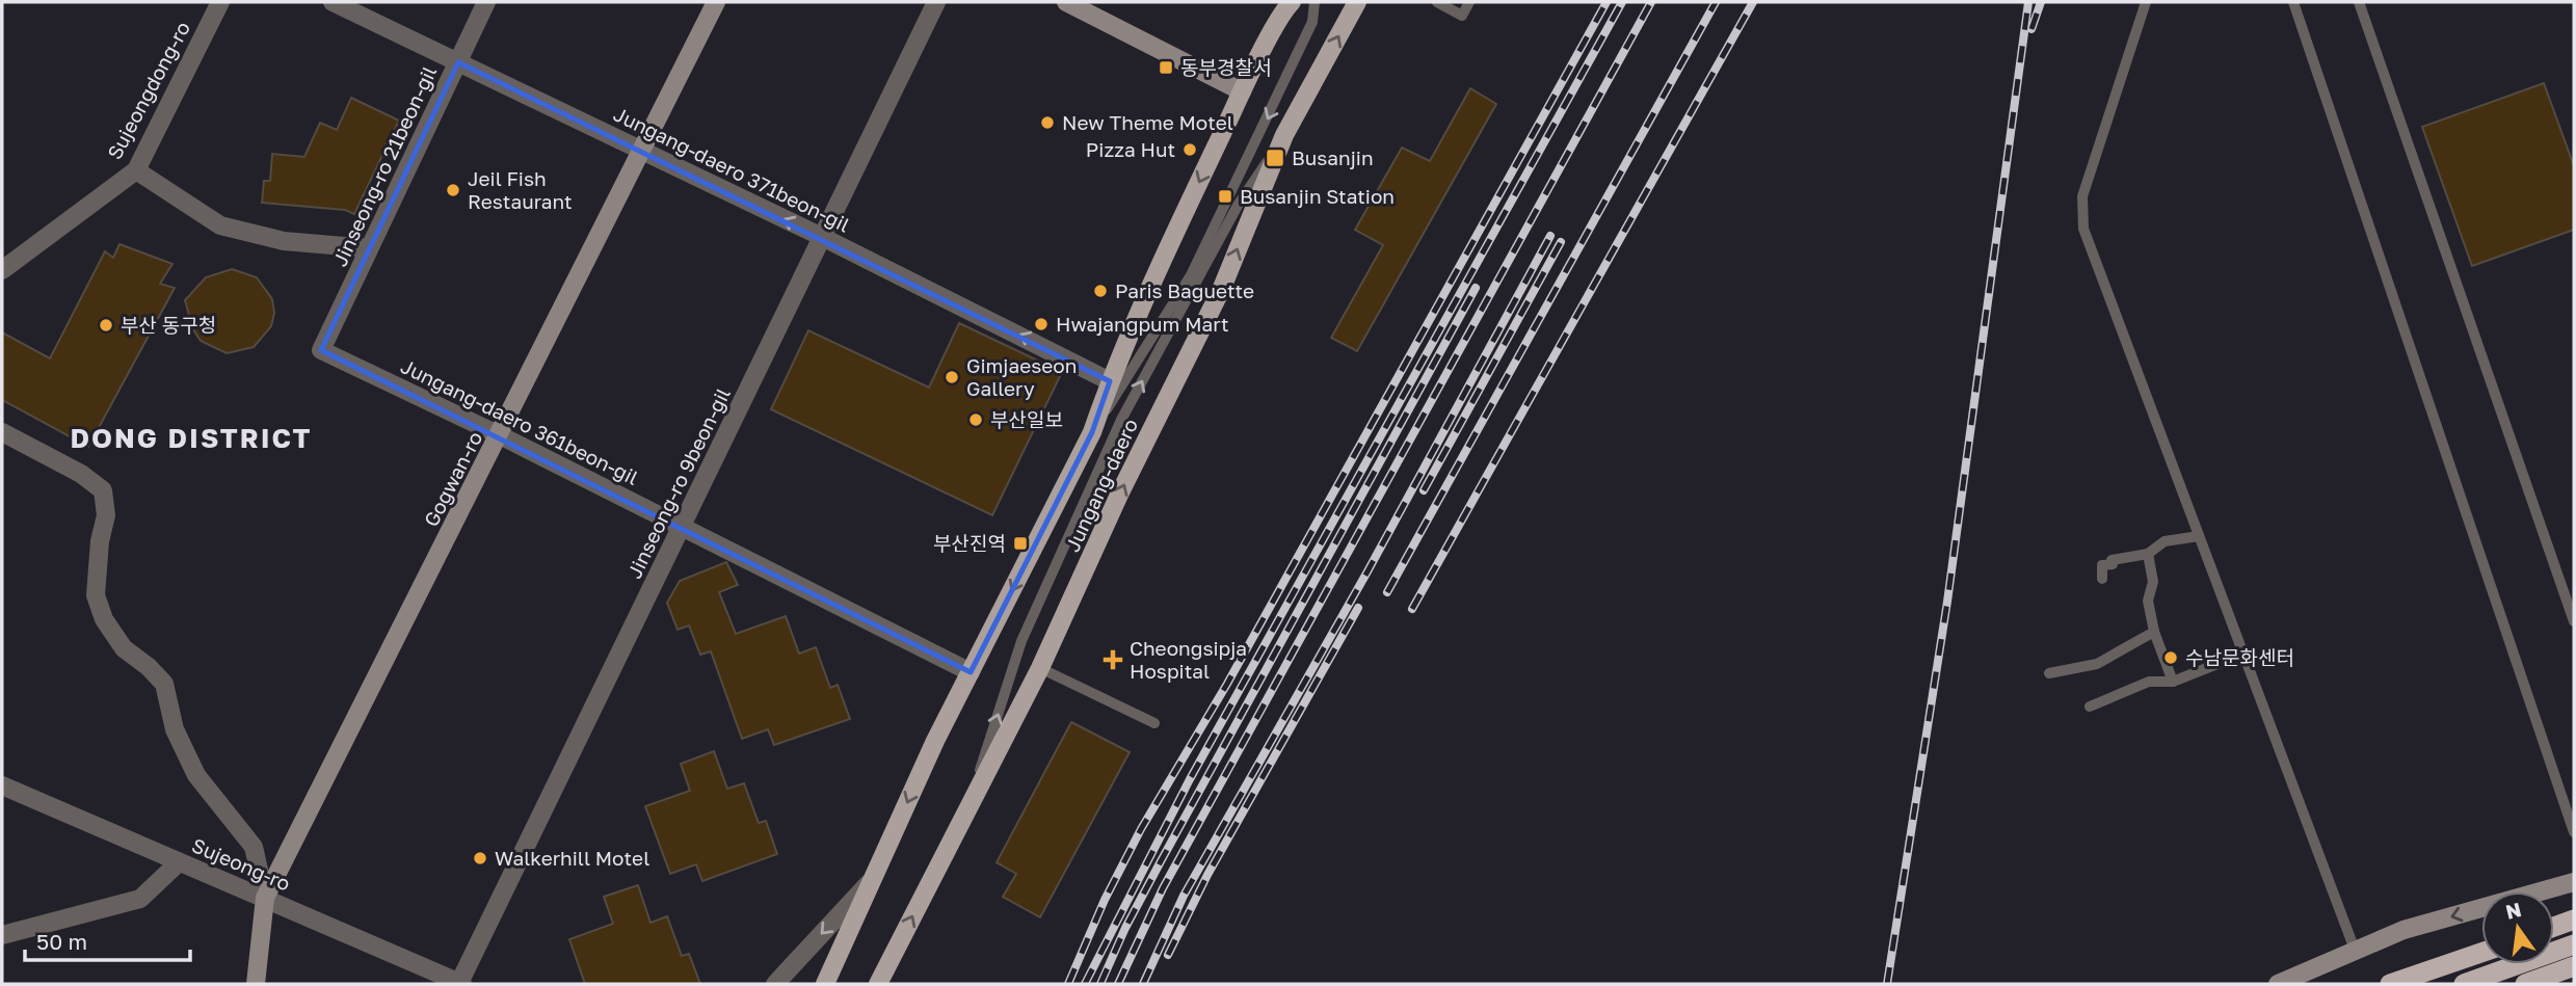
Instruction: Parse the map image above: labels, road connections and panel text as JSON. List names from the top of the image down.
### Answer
{
  "streets": {
    "main road": ["Gogwan-ro", "Jungang-daero"],
    "street": [
      "Sujeongdong-ro",
      "Jinseong-ro 21beon-gil",
      "Jungang-daero 371beon-gil",
      "Jungang-daero 361beon-gil",
      "Jinseong-ro 9beon-gil",
      "Sujeong-ro"
    ]
  },
  "crossings": [
    ["Jinseong-ro 21beon-gil", "Jungang-daero 371beon-gil"],
    ["Jinseong-ro 21beon-gil", "Jungang-daero 361beon-gil"],
    ["Jungang-daero 371beon-gil", "Gogwan-ro"],
    ["Jungang-daero 371beon-gil", "Jinseong-ro 9beon-gil"],
    ["Jungang-daero 371beon-gil", "Jungang-daero"],
    ["Jungang-daero 361beon-gil", "Gogwan-ro"],
    ["Jungang-daero 361beon-gil", "Jinseong-ro 9beon-gil"],
    ["Jungang-daero 361beon-gil", "Jungang-daero"],
    ["Gogwan-ro", "Sujeong-ro"],
    ["Jinseong-ro 9beon-gil", "Sujeong-ro"]
  ],
  "one_way": ["Jungang-daero 371beon-gil"],
  "districts": ["DONG DISTRICT"],
  "places": {
    "transit": [
      "동부경찰서",
      "Busanjin",
      "Busanjin Station",
      "부산진역"
    ],
    "other": [
      "New Theme Motel",
      "Pizza Hut",
      "Jeil Fish Restaurant",
      "Paris Baguette",
      "Hwajangpum Mart",
      "부산 동구청",
      "Gimjaeseon Gallery",
      "부산일보",
      "수남문화센터",
      "Walkerhill Motel"
    ],
    "health": ["Cheongsipja Hospital"]
  },
  "scale_bar": "50 m",
  "north": "top"
}
